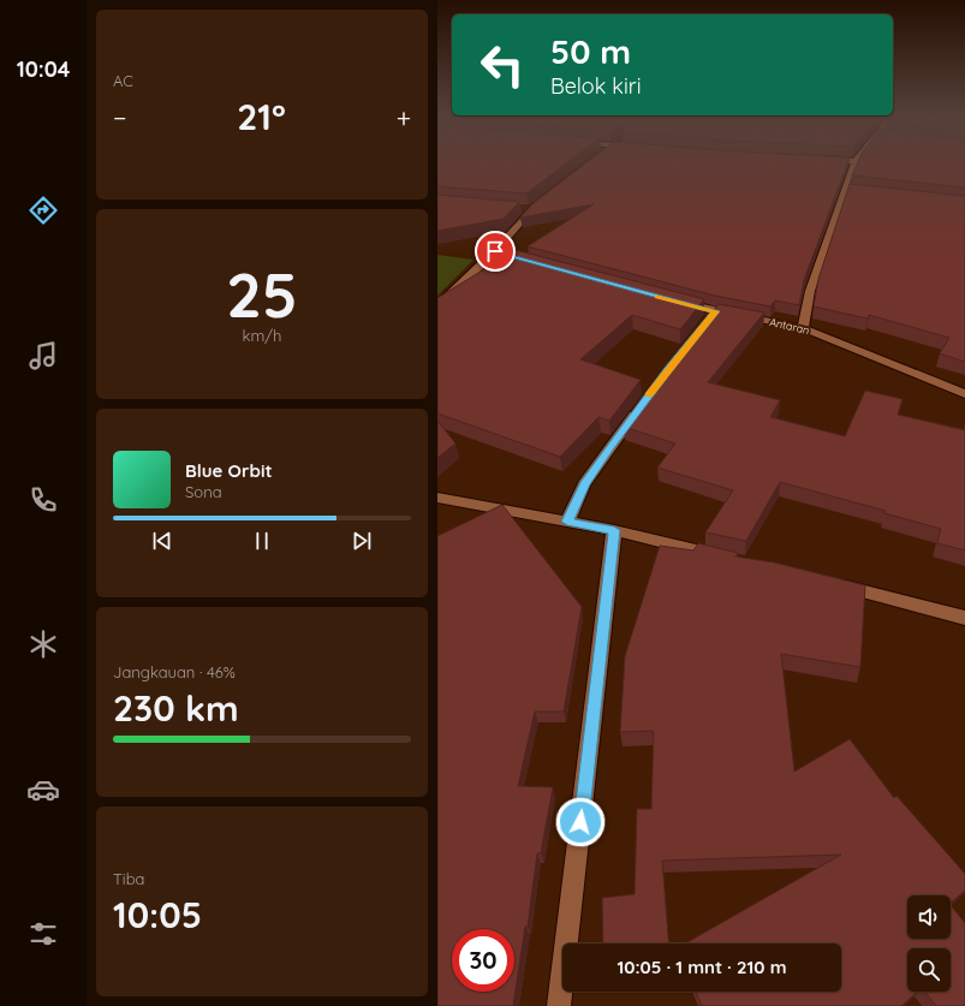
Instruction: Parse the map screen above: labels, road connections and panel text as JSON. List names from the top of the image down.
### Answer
{
  "streets": {
    "street": ["Antaran"]
  },
  "page": {
    "tabs": "10:04",
    "tile": [
      "AC",
      ["25", "km/h"],
      ["Jangkauan · 46%", "230 km"],
      ["Tiba", "10:05"]
    ],
    "turn": ["50 m", "Belok kiri"],
    "heat": ["−", "21°", "+"],
    "song": ["Blue Orbit", "Sona"],
    "limit": "30",
    "trip": "10:05 · 1 mnt · 210 m"
  }
}
